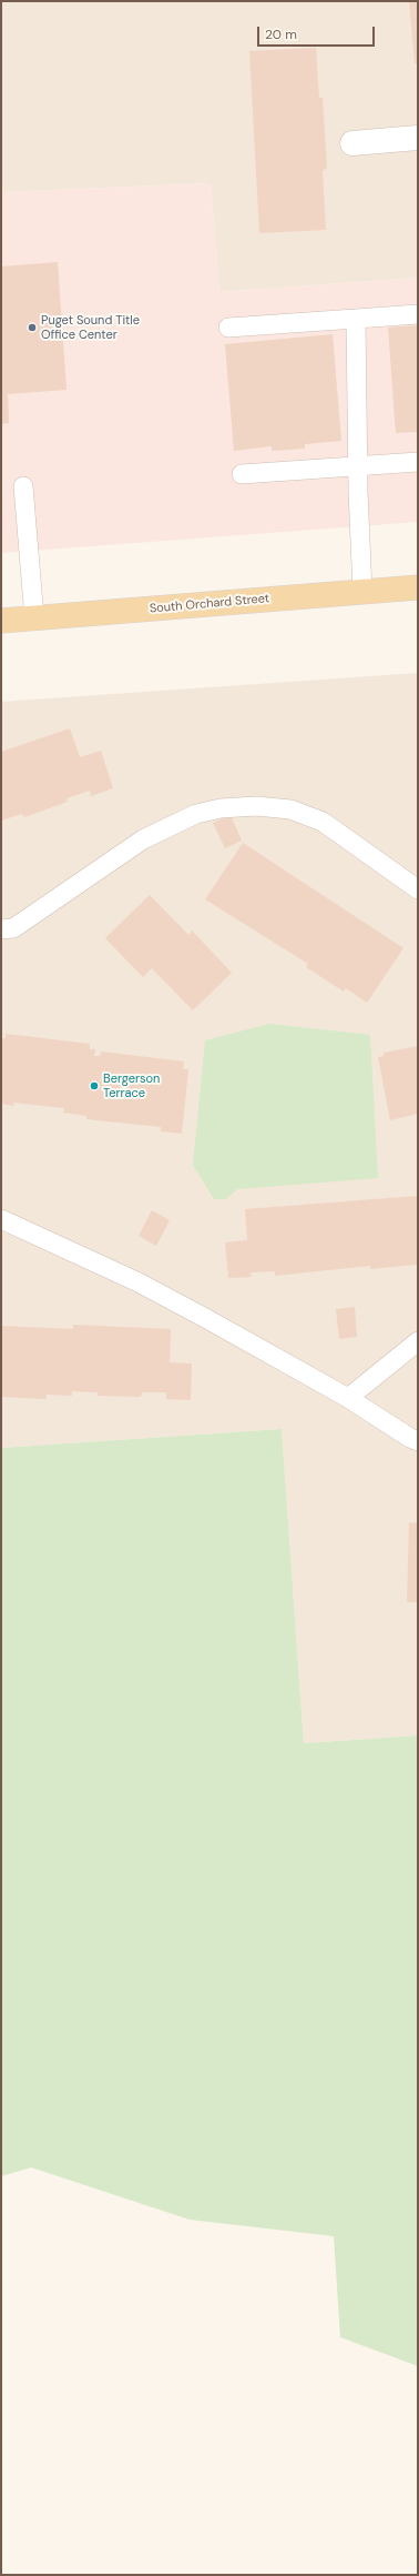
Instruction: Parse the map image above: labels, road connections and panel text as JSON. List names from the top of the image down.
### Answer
{
  "streets": {
    "main road": ["South Orchard Street"]
  },
  "places": ["Puget Sound Title Office Center", "Bergerson Terrace"],
  "scale_bar": "20 m"
}
